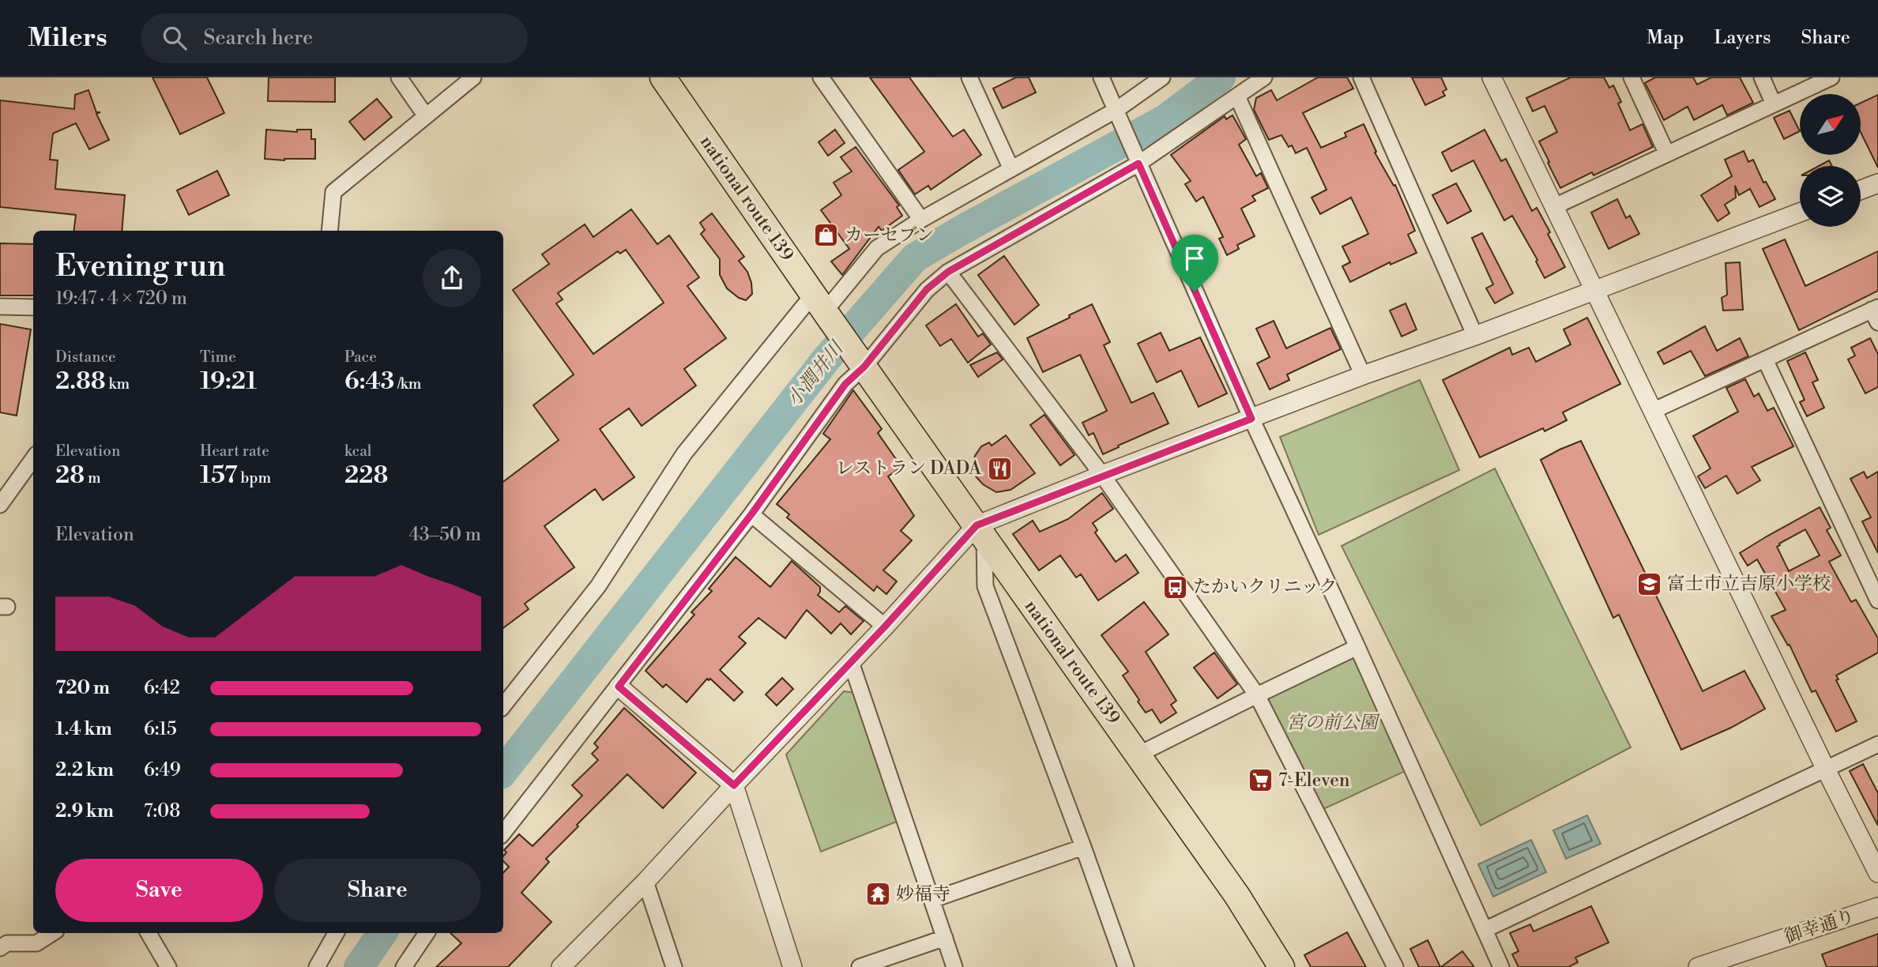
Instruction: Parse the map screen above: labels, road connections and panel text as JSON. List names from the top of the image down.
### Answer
{
  "streets": {
    "highway": ["national route 139"],
    "street": ["御幸通り"]
  },
  "water": ["小潤井川"],
  "parks": ["宮の前公園"],
  "places": {
    "shop": ["カーセブン"],
    "restaurant": ["レストラン DADA"],
    "school or university": ["富士市立吉原小学校"],
    "bus stop": ["たかいクリニック"],
    "supermarket": ["7-Eleven"],
    "temple": ["妙福寺"]
  },
  "north": "top right",
  "page": {
    "header": "Milers",
    "search": "Search here",
    "nav": ["Map", "Layers", "Share"],
    "heading": ["Evening run", "19:47 · 4 × 720 m"],
    "stats": [
      ["Distance", "2.88 km"],
      ["Time", "19:21"],
      ["Pace", "6:43 /km"],
      ["Elevation", "28 m"],
      ["Heart rate", "157 bpm"],
      ["kcal", "228"]
    ],
    "chart": ["Elevation", "43–50 m"],
    "list": [
      {
        "name": "720 m",
        "note": "6:42"
      },
      {
        "name": "1.4 km",
        "note": "6:15"
      },
      {
        "name": "2.2 km",
        "note": "6:49"
      },
      {
        "name": "2.9 km",
        "note": "7:08"
      }
    ],
    "buttons": ["Save", "Share"]
  }
}
